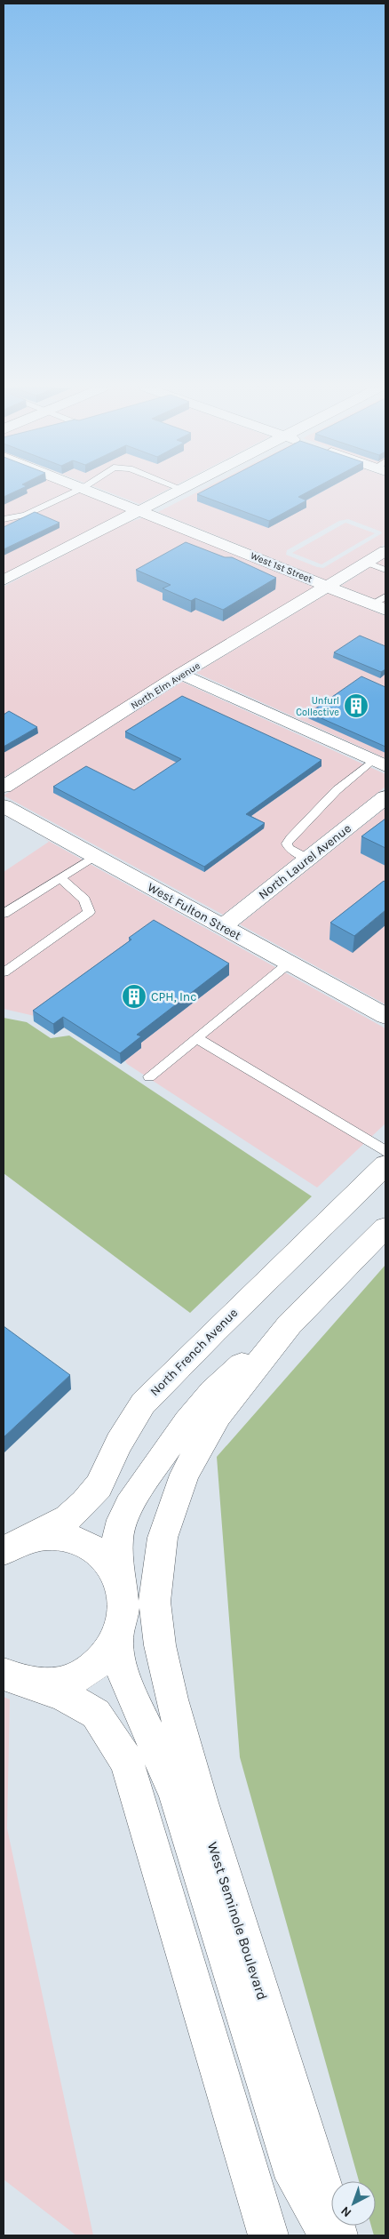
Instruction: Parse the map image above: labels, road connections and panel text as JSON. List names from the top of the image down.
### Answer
{
  "streets": {
    "street": [
      "West 1st Street",
      "North Elm Avenue",
      "North Laurel Avenue",
      "West Fulton Street",
      "North French Avenue",
      "West Seminole Boulevard"
    ]
  },
  "crossings": [
    ["West 1st Street", "North Elm Avenue"],
    ["North Laurel Avenue", "West Fulton Street"],
    ["North French Avenue", "West Seminole Boulevard"]
  ],
  "places": {
    "building": ["Unfurl Collective", "CPH, Inc"]
  },
  "north": "bottom left"
}
